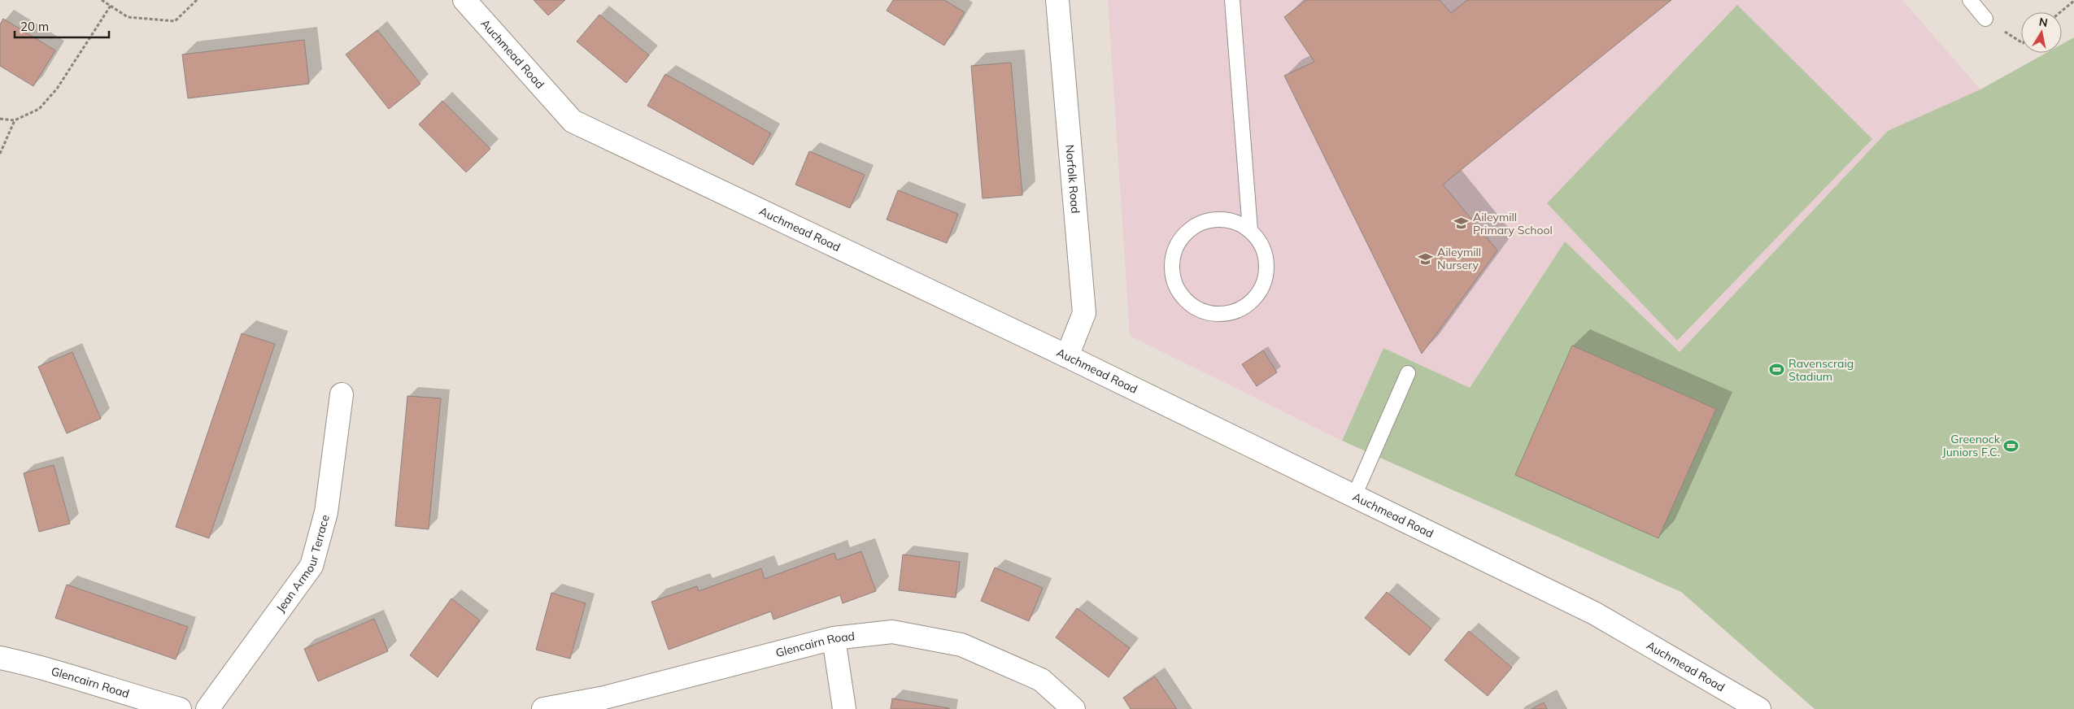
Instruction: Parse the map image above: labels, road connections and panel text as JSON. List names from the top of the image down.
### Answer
{
  "streets": {
    "street": [
      "Auchmead Road",
      "Norfolk Road",
      "Jean Armour Terrace",
      "Glencairn Road"
    ]
  },
  "crossings": [
    ["Auchmead Road", "Norfolk Road"]
  ],
  "places": {
    "school or university": ["Aileymill Primary School", "Aileymill Nursery"],
    "sports": ["Ravenscraig Stadium", "Greenock Juniors F.C."]
  },
  "scale_bar": "20 m",
  "north": "top"
}
